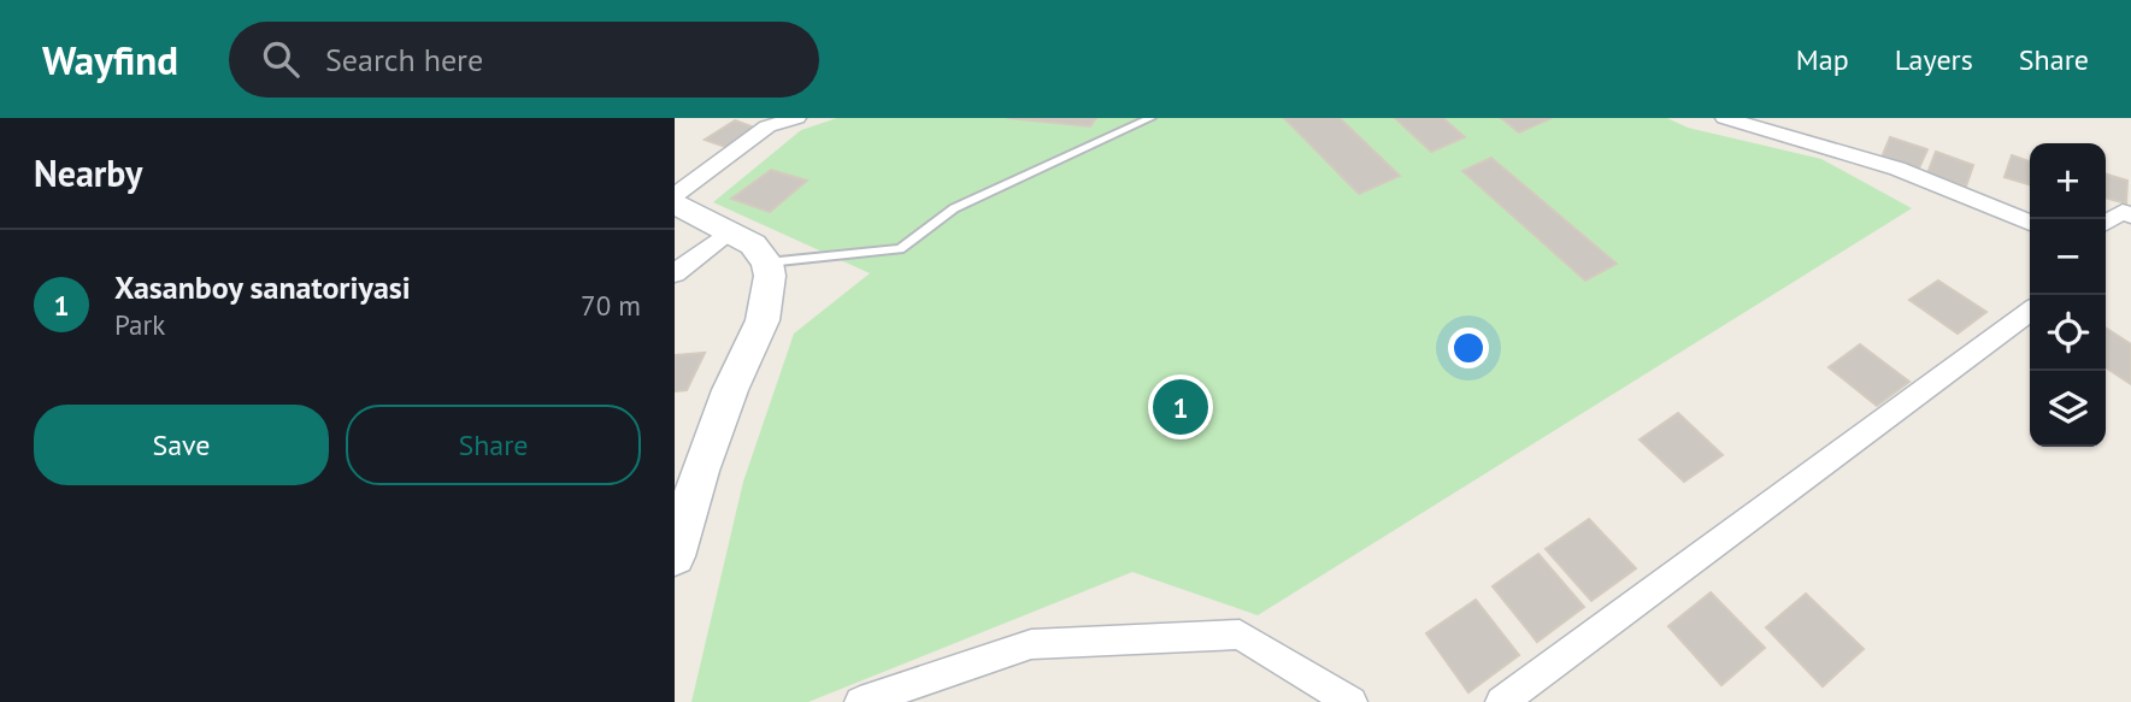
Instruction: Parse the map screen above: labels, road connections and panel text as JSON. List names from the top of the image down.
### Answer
{
  "page": {
    "header": "Wayfind",
    "search": "Search here",
    "nav": ["Map", "Layers", "Share"],
    "heading": "Nearby",
    "map_buttons": ["+", "−"],
    "list": [
      {
        "mark": "1",
        "name": "Xasanboy sanatoriyasi",
        "note": "Park",
        "value": "70 m"
      }
    ],
    "pins": "1",
    "buttons": ["Save", "Share"]
  }
}
